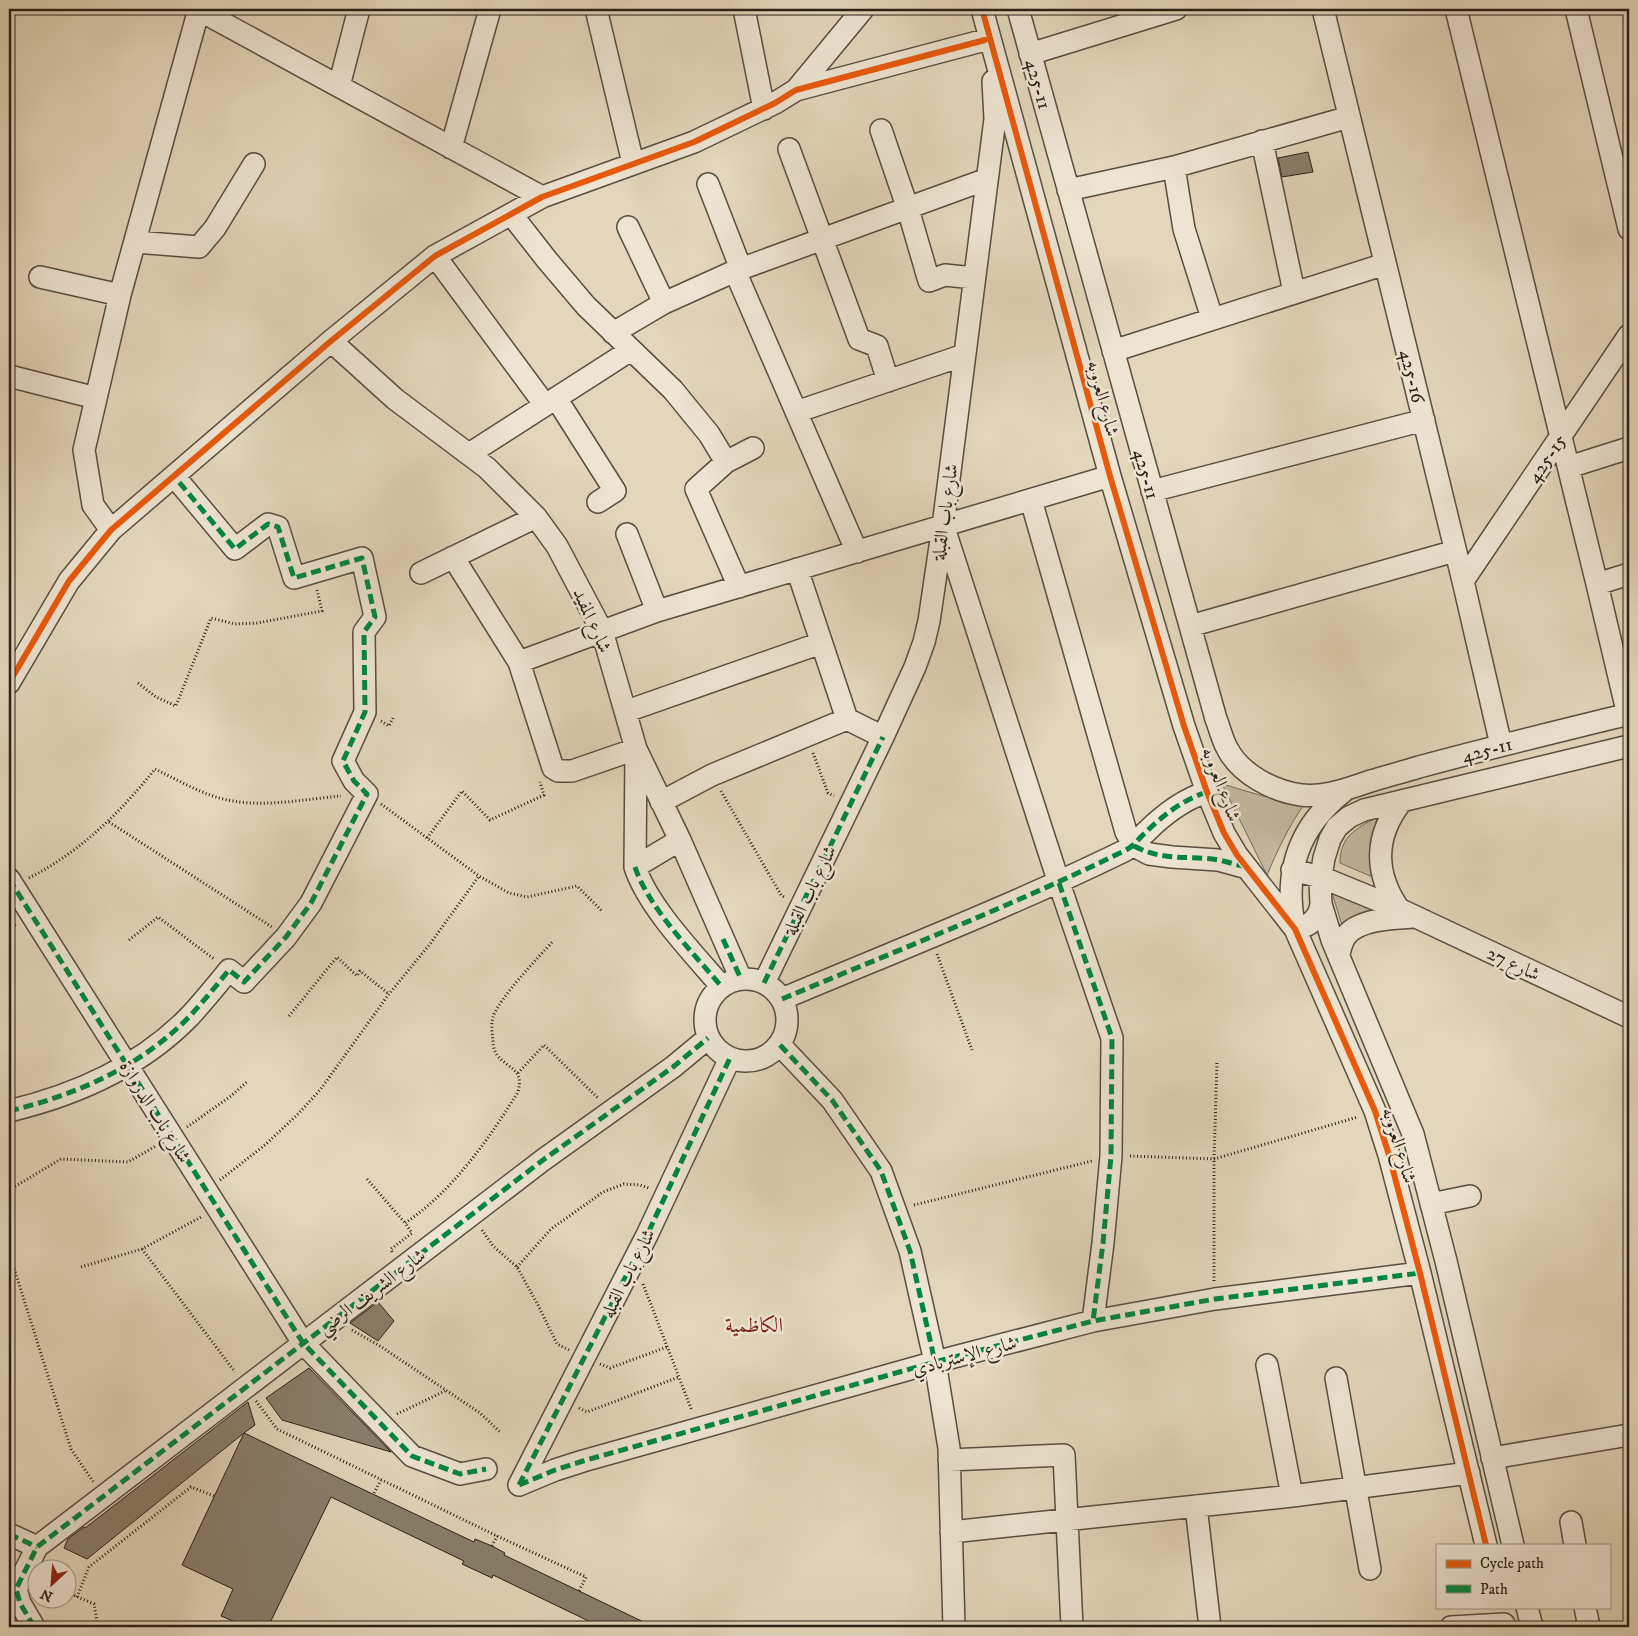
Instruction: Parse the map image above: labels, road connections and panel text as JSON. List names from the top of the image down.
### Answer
{
  "streets": {
    "street": [
      "425-11",
      "425-16",
      "شارع العروبه",
      "425-15",
      "شارع باب القبلة",
      "شارع المفيد",
      "شارع 27",
      "شارع باب الدروازة",
      "شارع باب القبله",
      "شارع الشريف الرضي",
      "شارع الإستربادي"
    ]
  },
  "crossings": [
    ["425-11", "425-16"],
    ["425-11", "شارع العروبه"],
    ["425-11", "شارع 27"],
    ["425-16", "425-15"],
    ["شارع العروبه", "شارع 27"],
    ["شارع العروبه", "شارع الإستربادي"],
    ["شارع باب القبلة", "شارع المفيد"],
    ["شارع باب القبلة", "شارع باب القبله"],
    ["شارع باب القبلة", "شارع الشريف الرضي"],
    ["شارع المفيد", "شارع باب القبله"],
    ["شارع المفيد", "شارع الشريف الرضي"],
    ["شارع باب الدروازة", "شارع الشريف الرضي"],
    ["شارع باب القبله", "شارع الشريف الرضي"],
    ["شارع باب القبله", "شارع الإستربادي"]
  ],
  "districts": ["الكاظمية"],
  "legend": ["Cycle path", "Path"],
  "north": "bottom left"
}
